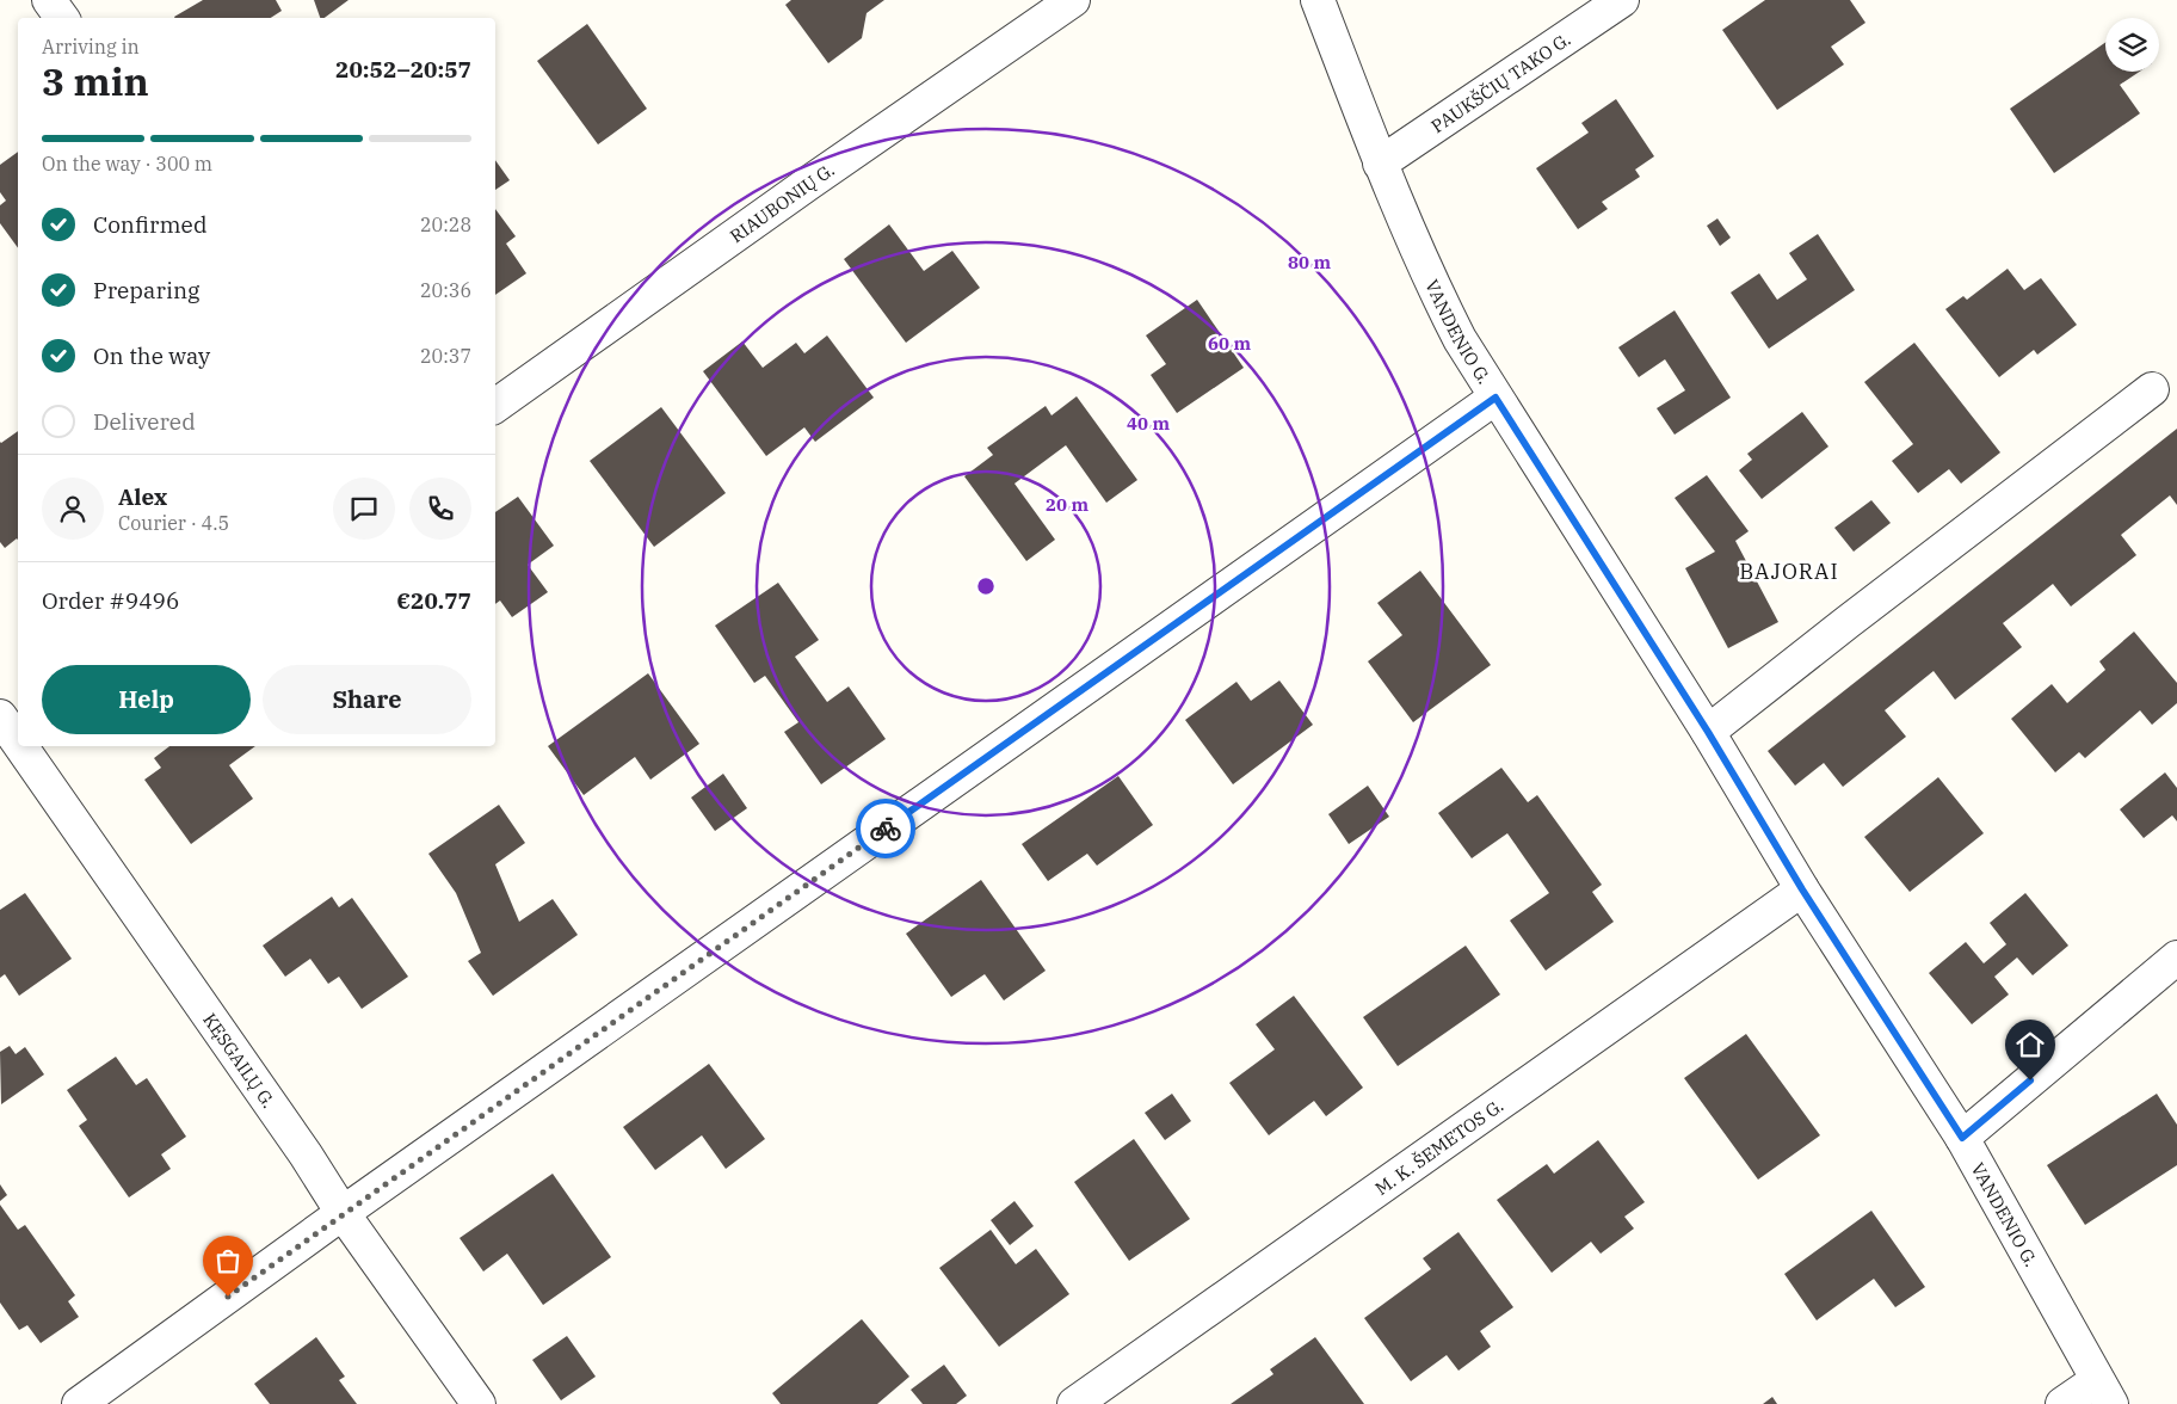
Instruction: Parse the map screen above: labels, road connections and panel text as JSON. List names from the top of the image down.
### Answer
{
  "streets": {
    "street": [
      "PAUKŠČIŲ TAKO G.",
      "RIAUBONIŲ G.",
      "VANDENIO G.",
      "KĘSGAILŲ G.",
      "M. K. ŠEMETOS G."
    ]
  },
  "crossings": [
    ["PAUKŠČIŲ TAKO G.", "VANDENIO G."],
    ["VANDENIO G.", "M. K. ŠEMETOS G."]
  ],
  "districts": ["BAJORAI"],
  "page": {
    "heading": ["3 min", "Arriving in", "20:52–20:57"],
    "panel": [
      "Alex",
      "Courier · 4.5",
      "Order #9496",
      "€20.77"
    ],
    "bar": "On the way · 300 m",
    "list": [
      ["Confirmed", "20:28"],
      ["Preparing", "20:36"],
      ["On the way", "20:37"],
      "Delivered"
    ],
    "buttons": ["Help", "Share"]
  },
  "rings": [
    "80 m",
    "60 m",
    "40 m",
    "20 m"
  ]
}
